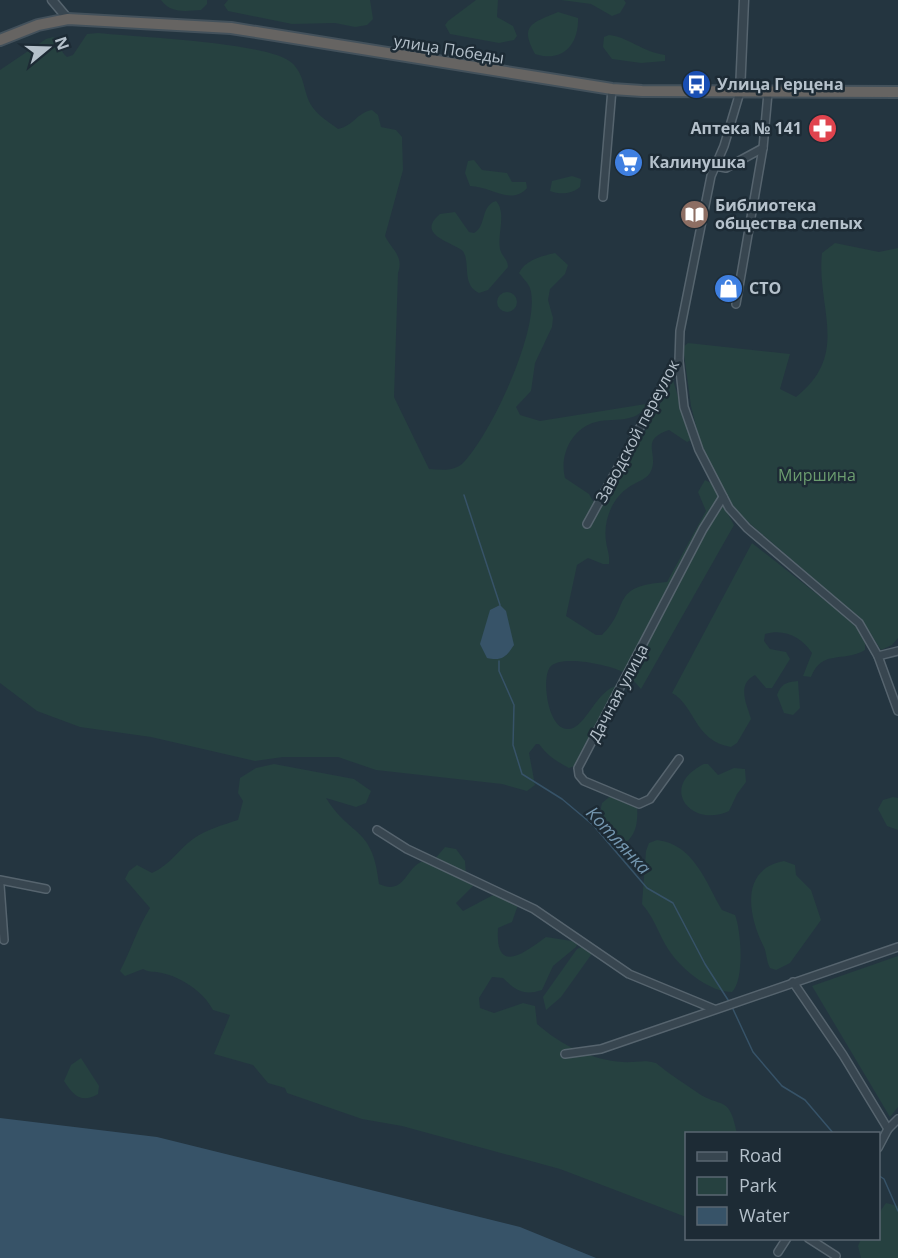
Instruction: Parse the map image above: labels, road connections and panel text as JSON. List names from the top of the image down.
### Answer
{
  "streets": {
    "highway": ["улица Победы"],
    "street": ["Заводской переулок", "Дачная улица"]
  },
  "crossings": [
    ["улица Победы", "Заводской переулок"]
  ],
  "water": ["Котлянка"],
  "parks": ["Миршина"],
  "places": {
    "bus stop": ["Улица Герцена"],
    "pharmacy": ["Аптека № 141"],
    "supermarket": ["Калинушка"],
    "library": ["Библиотека общества слепых"],
    "shop": ["СТО"]
  },
  "legend": ["Road", "Park", "Water"],
  "north": "right"
}
